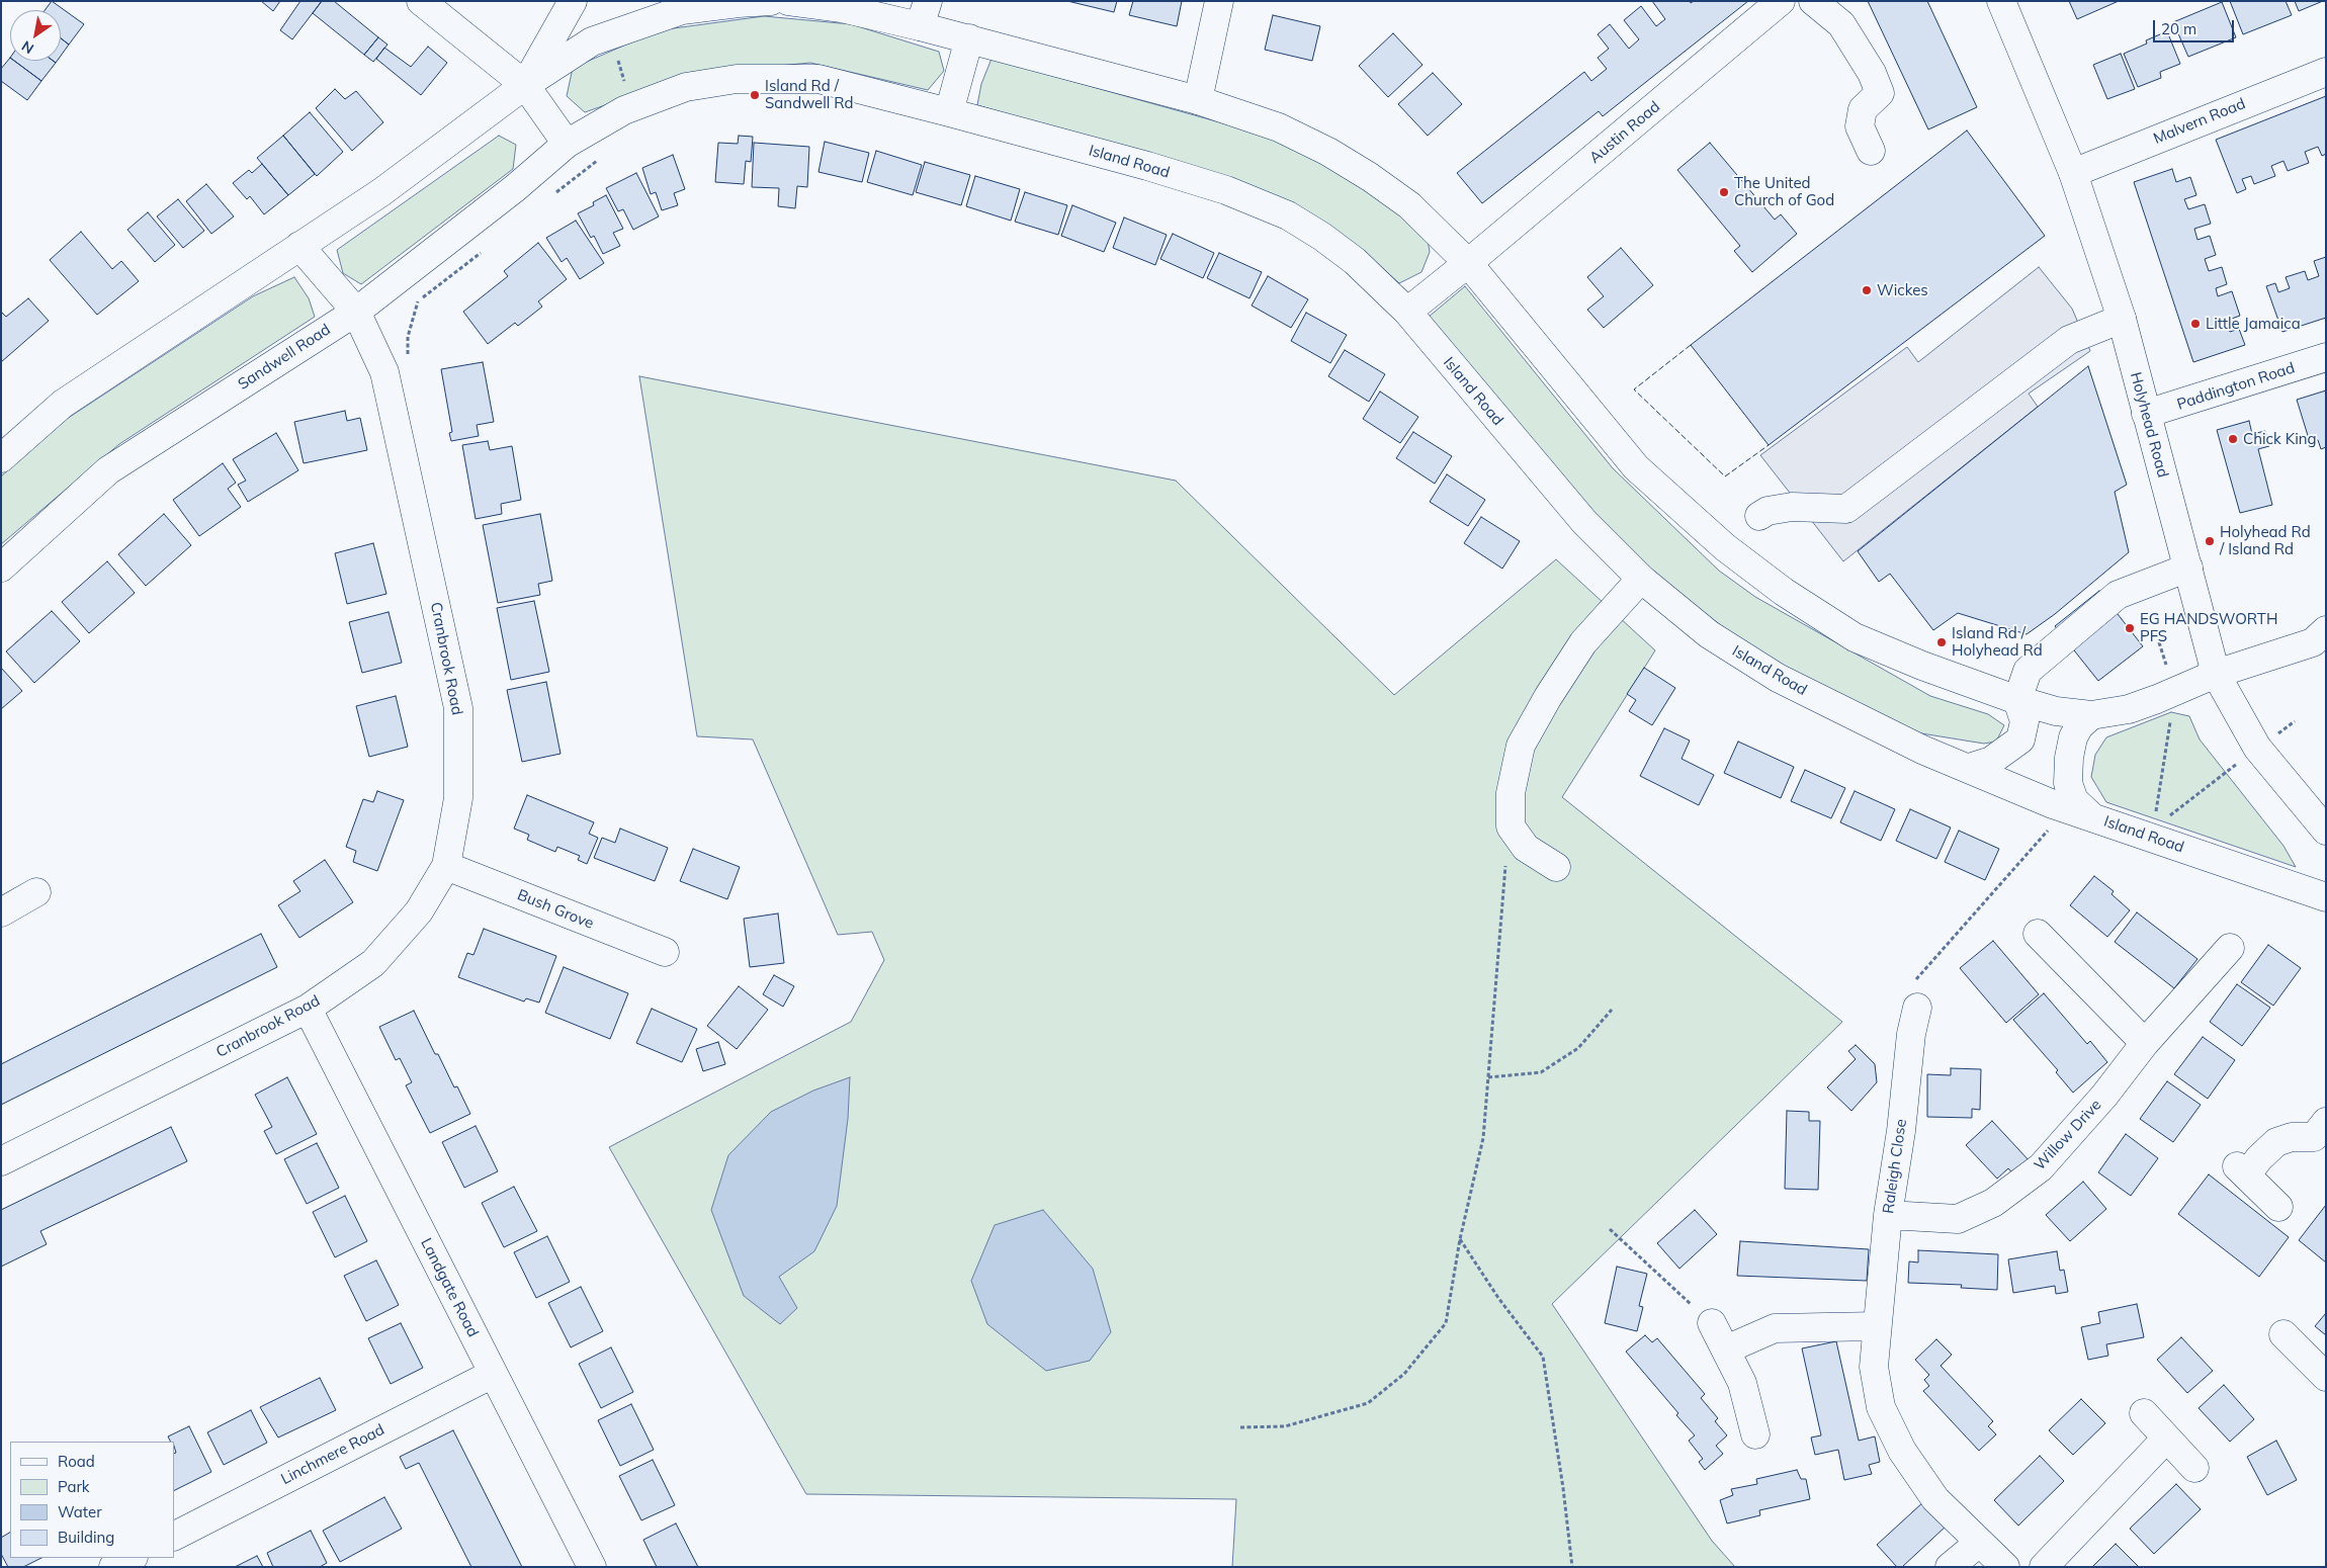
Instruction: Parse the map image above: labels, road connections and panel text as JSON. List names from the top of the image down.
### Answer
{
  "streets": {
    "main road": [
      "Malvern Road",
      "Austin Road",
      "Island Road",
      "Sandwell Road",
      "Paddington Road",
      "Holyhead Road",
      "Cranbrook Road",
      "Bush Grove",
      "Willow Drive",
      "Raleigh Close",
      "Landgate Road",
      "Linchmere Road"
    ]
  },
  "crossings": [
    ["Malvern Road", "Holyhead Road"],
    ["Austin Road", "Island Road"],
    ["Island Road", "Sandwell Road"],
    ["Sandwell Road", "Cranbrook Road"],
    ["Paddington Road", "Holyhead Road"],
    ["Cranbrook Road", "Bush Grove"],
    ["Cranbrook Road", "Landgate Road"],
    ["Willow Drive", "Raleigh Close"],
    ["Landgate Road", "Linchmere Road"]
  ],
  "places": [
    "Island Rd / Sandwell Rd",
    "The United Church of God",
    "Wickes",
    "Little Jamaica",
    "Chick King",
    "Holyhead Rd / Island Rd",
    "EG HANDSWORTH PFS",
    "Island Rd / Holyhead Rd"
  ],
  "legend": [
    "Road",
    "Park",
    "Water",
    "Building"
  ],
  "scale_bar": "20 m",
  "north": "bottom left"
}
